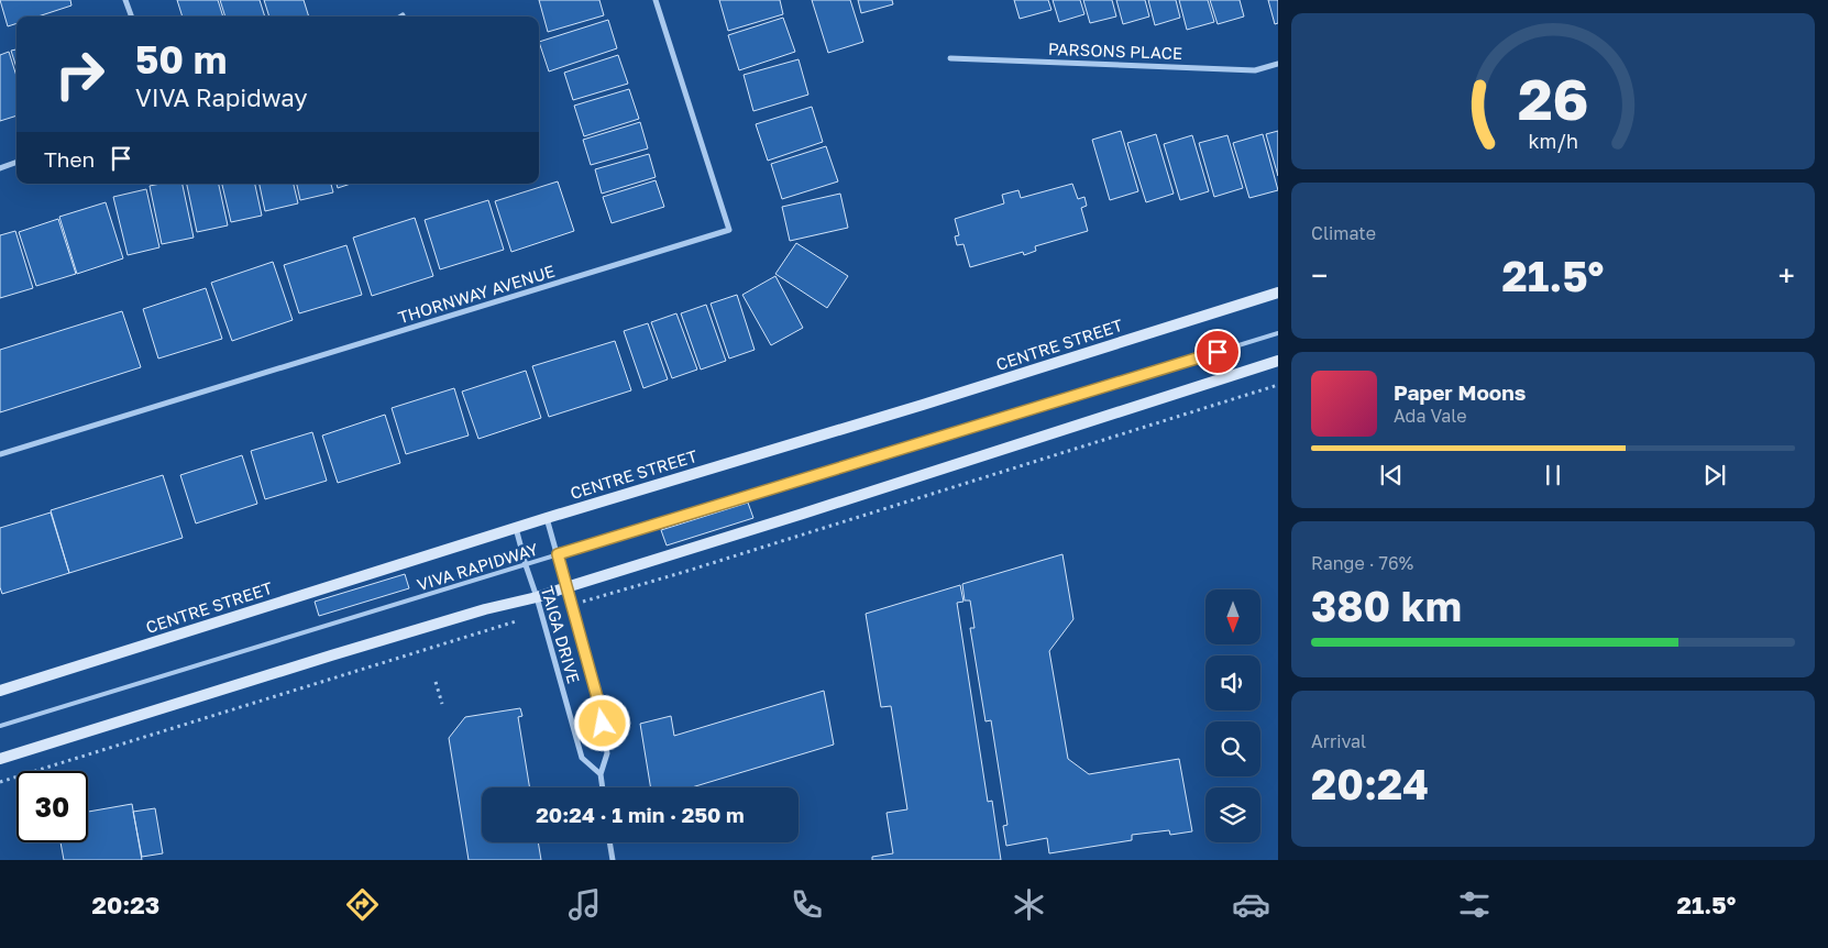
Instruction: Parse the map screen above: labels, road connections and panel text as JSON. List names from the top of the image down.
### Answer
{
  "streets": {
    "main road": ["CENTRE STREET"],
    "street": ["PARSONS PLACE", "THORNWAY AVENUE", "TAIGA DRIVE"],
    "lane": ["VIVA RAPIDWAY"]
  },
  "crossings": [
    ["CENTRE STREET", "TAIGA DRIVE"],
    ["VIVA RAPIDWAY", "TAIGA DRIVE"]
  ],
  "north": "bottom",
  "page": {
    "turn": ["50 m", "VIVA Rapidway"],
    "then": "Then",
    "tile": [
      "Climate",
      ["Range · 76%", "380 km"],
      ["Arrival", "20:24"]
    ],
    "heat": ["−", "21.5°", "+"],
    "song": ["Paper Moons", "Ada Vale"],
    "limit": "30",
    "trip": "20:24 · 1 min · 250 m",
    "tabs": ["20:23", "21.5°"],
    "gauge": ["26", "km/h"]
  }
}
